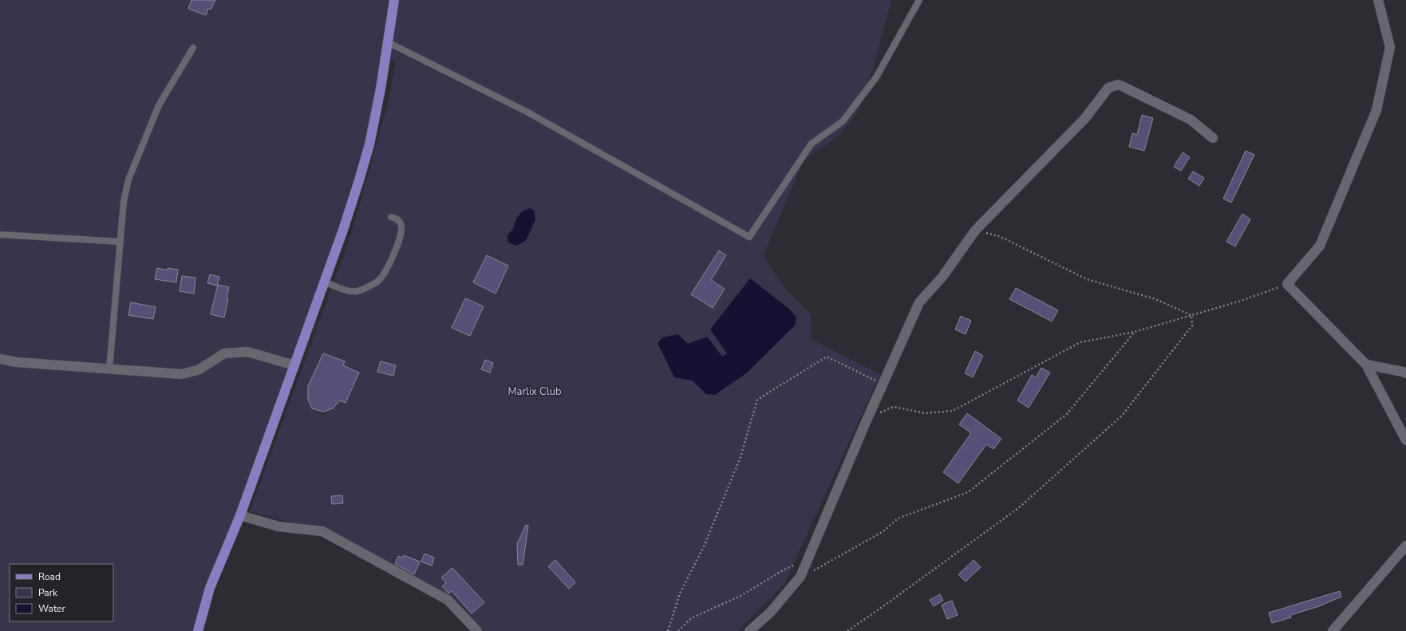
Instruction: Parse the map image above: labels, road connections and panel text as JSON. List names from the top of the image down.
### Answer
{
  "parks": ["Marlix Club"],
  "legend": ["Road", "Park", "Water"]
}
